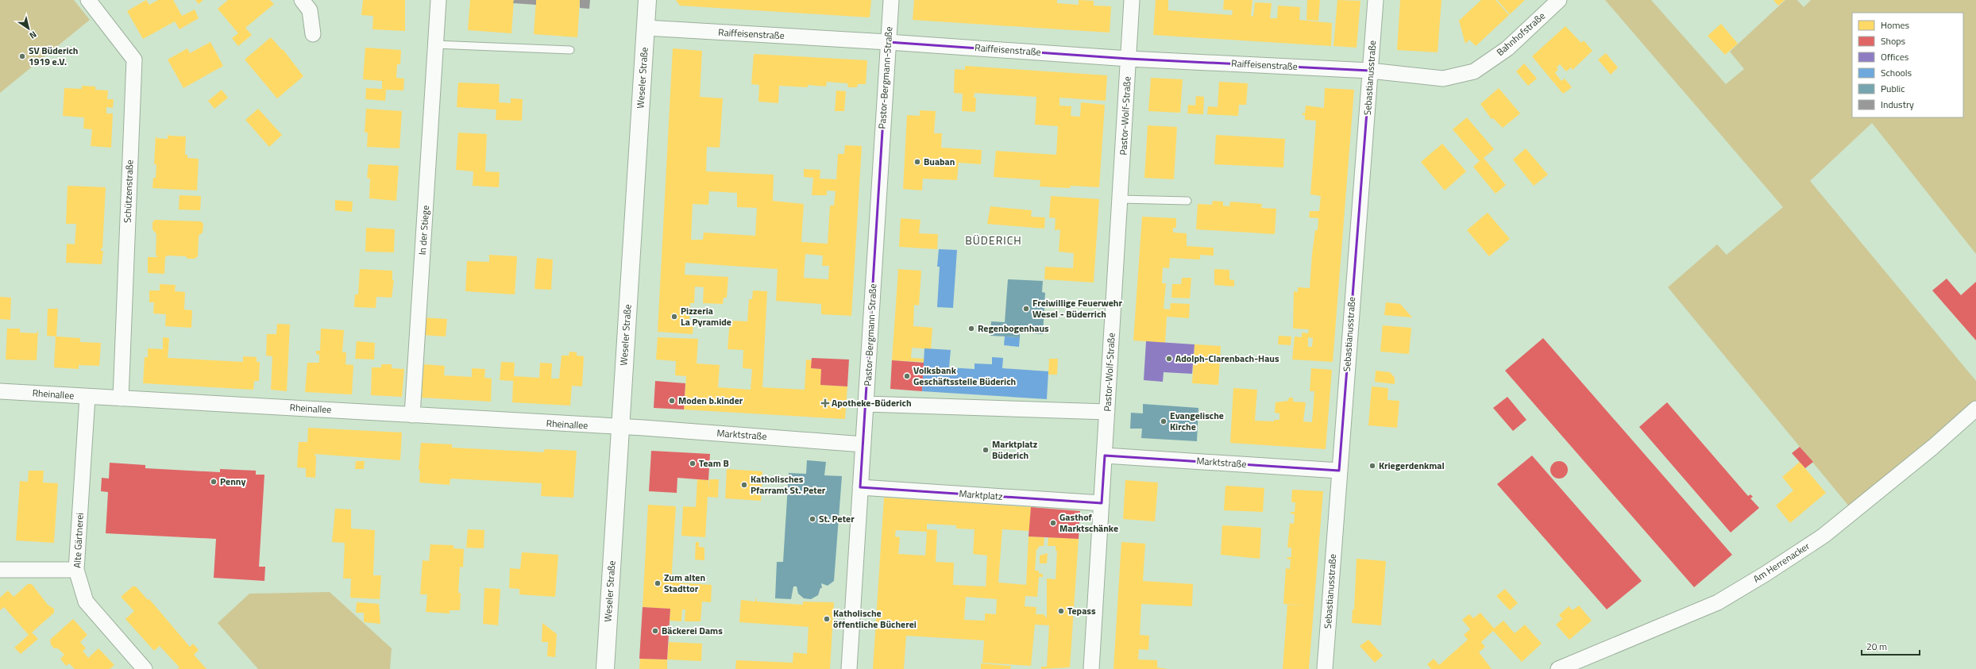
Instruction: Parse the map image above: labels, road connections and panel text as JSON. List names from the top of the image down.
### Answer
{
  "streets": {
    "street": [
      "Raiffeisenstraße",
      "Bahnhofstraße",
      "Weseler Straße",
      "Pastor-Bergmann-Straße",
      "Sebastianusstraße",
      "Pastor-Wolf-Straße",
      "Schützenstraße",
      "In der Stiege",
      "Rheinallee",
      "Marktstraße",
      "Marktplatz",
      "Alte Gärtnerei",
      "Am Herrenacker"
    ]
  },
  "crossings": [
    ["Raiffeisenstraße", "Bahnhofstraße"],
    ["Raiffeisenstraße", "Weseler Straße"],
    ["Raiffeisenstraße", "Pastor-Bergmann-Straße"],
    ["Raiffeisenstraße", "Sebastianusstraße"],
    ["Raiffeisenstraße", "Pastor-Wolf-Straße"],
    ["Bahnhofstraße", "Sebastianusstraße"],
    ["Weseler Straße", "Rheinallee"],
    ["Weseler Straße", "Marktstraße"],
    ["Pastor-Bergmann-Straße", "Marktstraße"],
    ["Pastor-Bergmann-Straße", "Marktplatz"],
    ["Sebastianusstraße", "Marktstraße"],
    ["Pastor-Wolf-Straße", "Marktstraße"],
    ["Pastor-Wolf-Straße", "Marktplatz"],
    ["Schützenstraße", "Rheinallee"],
    ["In der Stiege", "Rheinallee"],
    ["Rheinallee", "Marktstraße"],
    ["Rheinallee", "Alte Gärtnerei"]
  ],
  "districts": ["BÜDERICH"],
  "places": {
    "other": [
      "SV Büderich 1919 e.V.",
      "Buaban",
      "Freiwillige Feuerwehr Wesel - Büderrich",
      "Pizzeria La Pyramide",
      "Regenbogenhaus",
      "Adolph-Clarenbach-Haus",
      "Volksbank Geschäftsstelle Büderich",
      "Moden b.kinder",
      "Evangelische Kirche",
      "Marktplatz Büderich",
      "Team B",
      "Kriegerdenkmal",
      "Penny",
      "Katholisches Pfarramt St. Peter",
      "St. Peter",
      "Gasthof Marktschänke",
      "Zum alten Stadttor",
      "Tepass",
      "Katholische öffentliche Bücherei",
      "Bäckerei Dams"
    ],
    "health": ["Apotheke-Büderich"]
  },
  "legend": [
    "Homes",
    "Shops",
    "Offices",
    "Schools",
    "Public",
    "Industry"
  ],
  "scale_bar": "20 m",
  "north": "bottom right"
}
